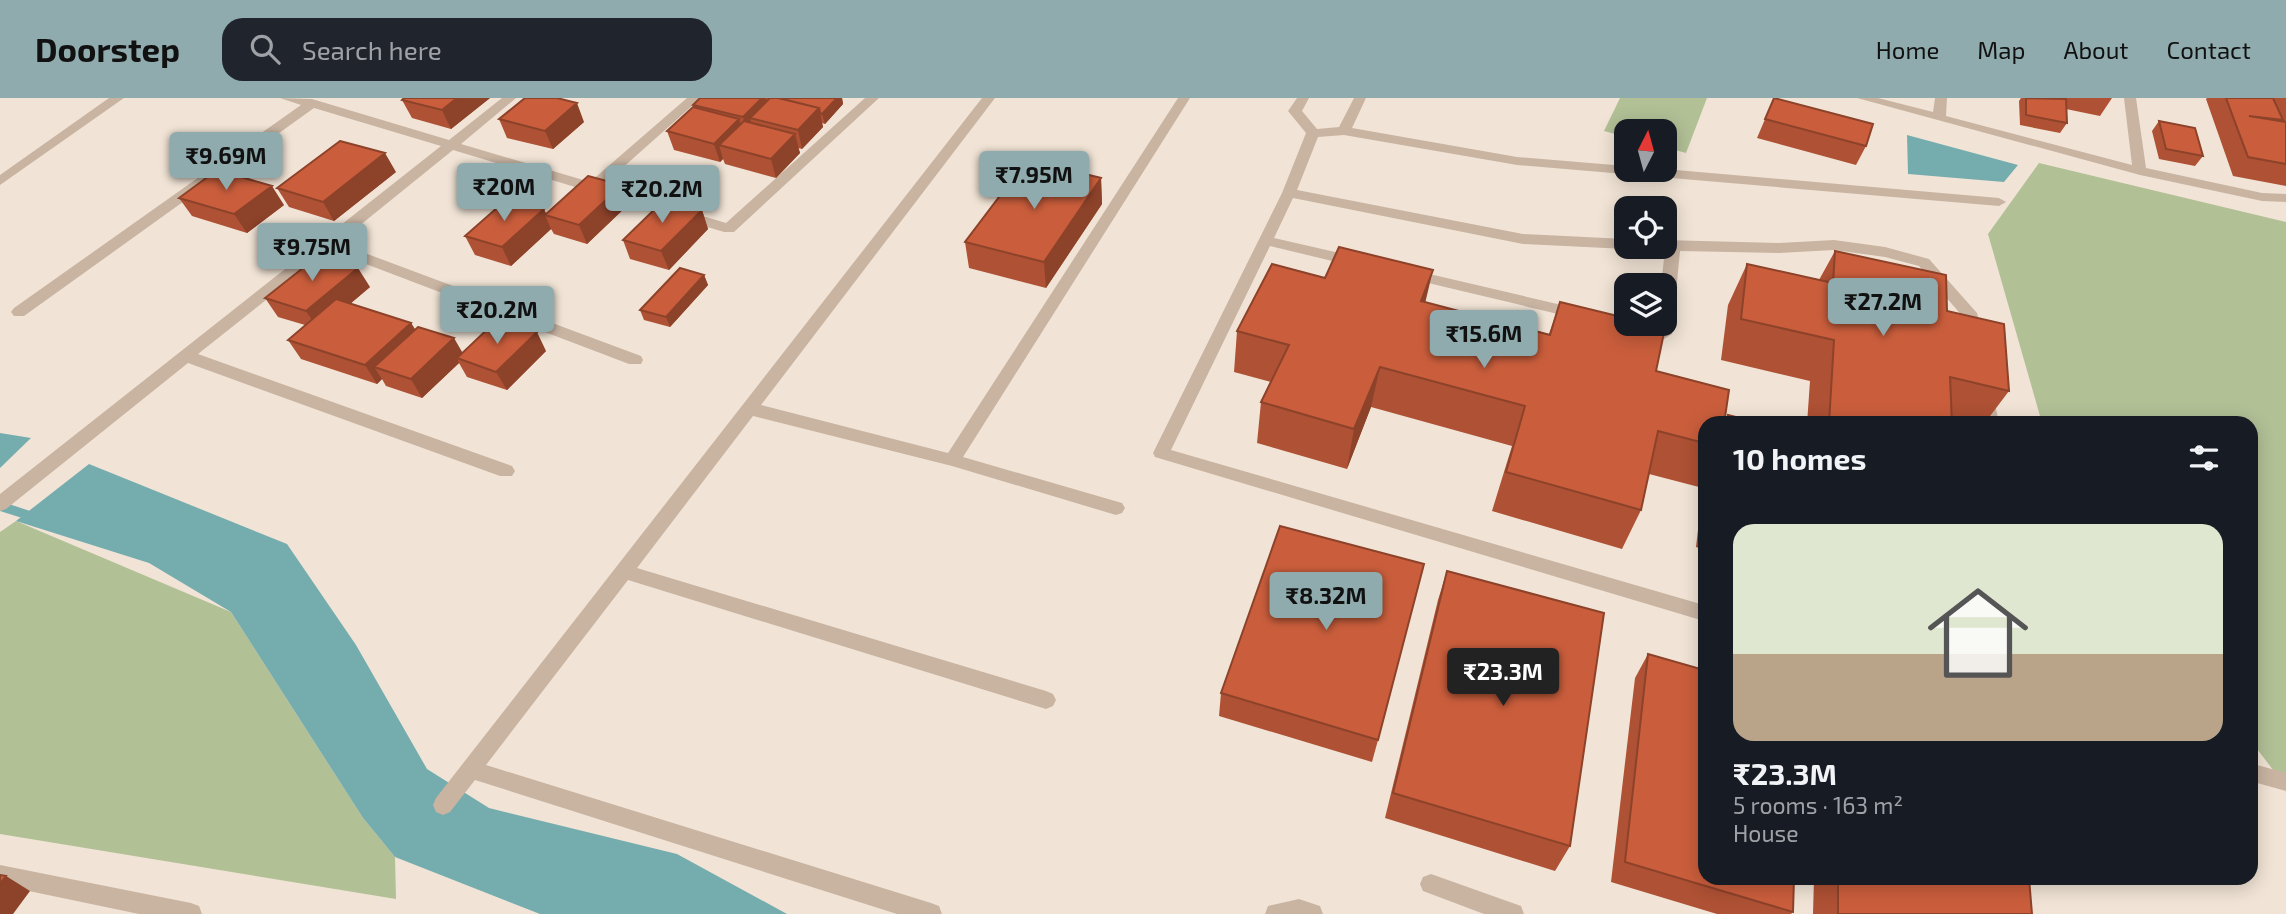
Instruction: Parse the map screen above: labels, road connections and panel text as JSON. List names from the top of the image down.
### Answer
{
  "north": "top",
  "page": {
    "header": "Doorstep",
    "search": "Search here",
    "nav": [
      "Home",
      "Map",
      "About",
      "Contact"
    ],
    "price": [
      "₹9.69M",
      "₹7.95M",
      "₹20M",
      "₹20.2M",
      "₹9.75M",
      "₹27.2M",
      "₹20.2M",
      "₹15.6M",
      "₹8.32M",
      "₹23.3M"
    ],
    "heading": "10 homes",
    "list": [
      {
        "name": "₹23.3M",
        "note": "5 rooms · 163 m² · House"
      }
    ]
  }
}
